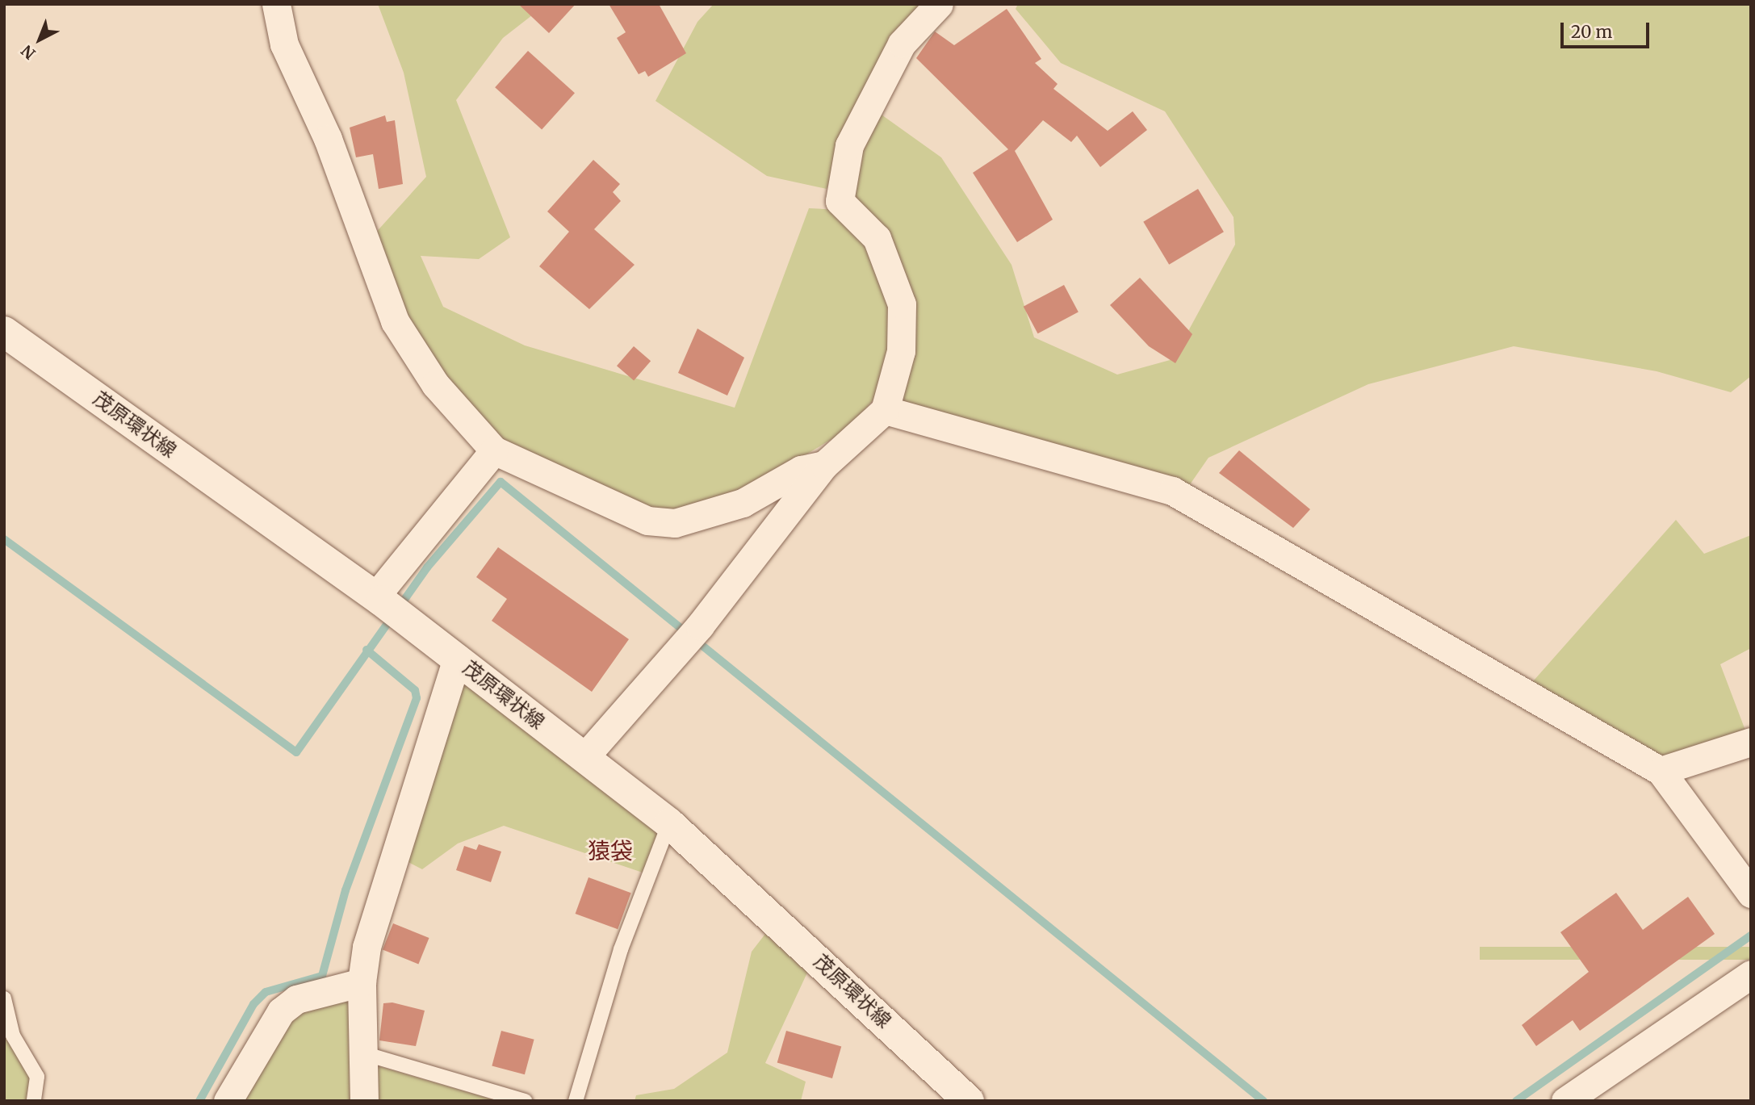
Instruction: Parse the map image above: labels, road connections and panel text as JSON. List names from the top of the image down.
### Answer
{
  "streets": {
    "main road": ["茂原環状線"]
  },
  "districts": ["猿袋"],
  "scale_bar": "20 m",
  "north": "bottom left"
}
